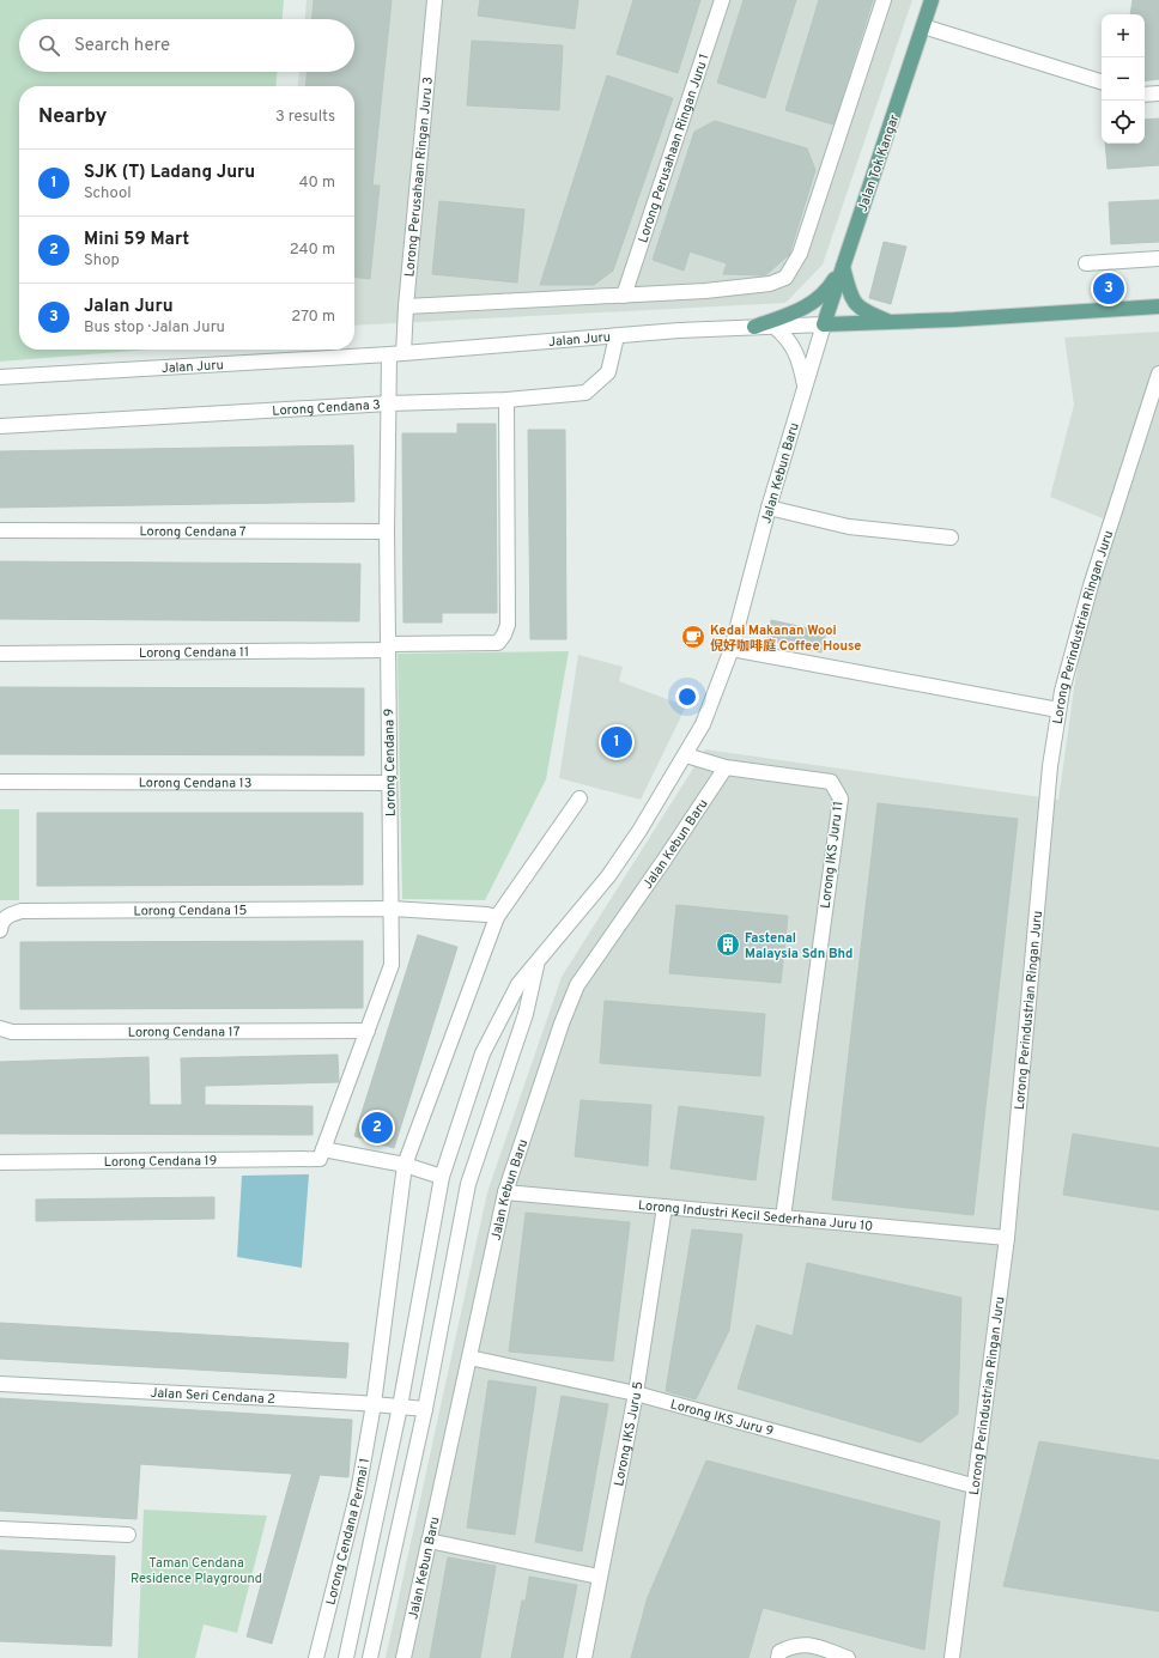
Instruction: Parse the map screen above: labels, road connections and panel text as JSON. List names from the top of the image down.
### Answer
{
  "streets": {
    "main road": ["Jalan Tok Kangar", "Jalan Juru"],
    "street": [
      "Lorong Perusahaan Ringan Juru 1",
      "Lorong Perusahaan Ringan Juru 3",
      "Lorong Cendana 3",
      "Jalan Kebun Baru",
      "Lorong Cendana 7",
      "Lorong Perindustrian Ringan Juru",
      "Lorong Cendana 11",
      "Lorong Cendana 9",
      "Lorong Cendana 13",
      "Lorong IKS Juru 11",
      "Lorong Cendana 15",
      "Lorong Cendana 17",
      "Lorong Cendana 19",
      "Lorong Industri Kecil Sederhana Juru 10",
      "Jalan Seri Cendana 2",
      "Lorong IKS Juru 9",
      "Lorong IKS Juru 5",
      "Lorong Cendana Permai 1"
    ]
  },
  "crossings": [
    ["Jalan Tok Kangar", "Jalan Juru"],
    ["Jalan Tok Kangar", "Jalan Kebun Baru"],
    ["Lorong Perusahaan Ringan Juru 3", "Jalan Juru"],
    ["Lorong Perusahaan Ringan Juru 3", "Lorong Cendana 9"],
    ["Jalan Juru", "Lorong Cendana 3"],
    ["Jalan Juru", "Jalan Kebun Baru"],
    ["Jalan Juru", "Lorong Cendana 9"],
    ["Lorong Cendana 3", "Lorong Cendana 11"],
    ["Lorong Cendana 3", "Lorong Cendana 9"],
    ["Jalan Kebun Baru", "Lorong IKS Juru 11"],
    ["Jalan Kebun Baru", "Lorong Cendana 19"],
    ["Jalan Kebun Baru", "Lorong Industri Kecil Sederhana Juru 10"],
    ["Jalan Kebun Baru", "Jalan Seri Cendana 2"],
    ["Jalan Kebun Baru", "Lorong IKS Juru 9"],
    ["Lorong Cendana 7", "Lorong Cendana 9"],
    ["Lorong Perindustrian Ringan Juru", "Lorong Industri Kecil Sederhana Juru 10"],
    ["Lorong Perindustrian Ringan Juru", "Lorong IKS Juru 9"],
    ["Lorong Cendana 11", "Lorong Cendana 9"],
    ["Lorong Cendana 9", "Lorong Cendana 13"],
    ["Lorong Cendana 9", "Lorong Cendana 15"],
    ["Lorong Cendana 9", "Lorong Cendana 17"],
    ["Lorong Cendana 9", "Lorong Cendana 19"],
    ["Lorong IKS Juru 11", "Lorong Industri Kecil Sederhana Juru 10"],
    ["Lorong Cendana 19", "Lorong Cendana Permai 1"],
    ["Lorong Industri Kecil Sederhana Juru 10", "Lorong IKS Juru 5"],
    ["Jalan Seri Cendana 2", "Lorong Cendana Permai 1"],
    ["Lorong IKS Juru 9", "Lorong IKS Juru 5"]
  ],
  "parks": ["Taman Cendana Residence Playground"],
  "places": {
    "cafe": ["Kedai Makanan Wooi 倪好咖啡庭 Coffee House"],
    "building": ["Fastenal Malaysia Sdn Bhd"]
  },
  "page": {
    "map_buttons": ["+", "−"],
    "search": "Search here",
    "heading": ["Nearby", "3 results"],
    "list": [
      {
        "mark": "1",
        "name": "SJK (T) Ladang Juru",
        "note": "School",
        "value": "40 m"
      },
      {
        "mark": "2",
        "name": "Mini 59 Mart",
        "note": "Shop",
        "value": "240 m"
      },
      {
        "mark": "3",
        "name": "Jalan Juru",
        "note": "Bus stop · Jalan Juru",
        "value": "270 m"
      }
    ],
    "pins": ["3", "1", "2"]
  }
}
